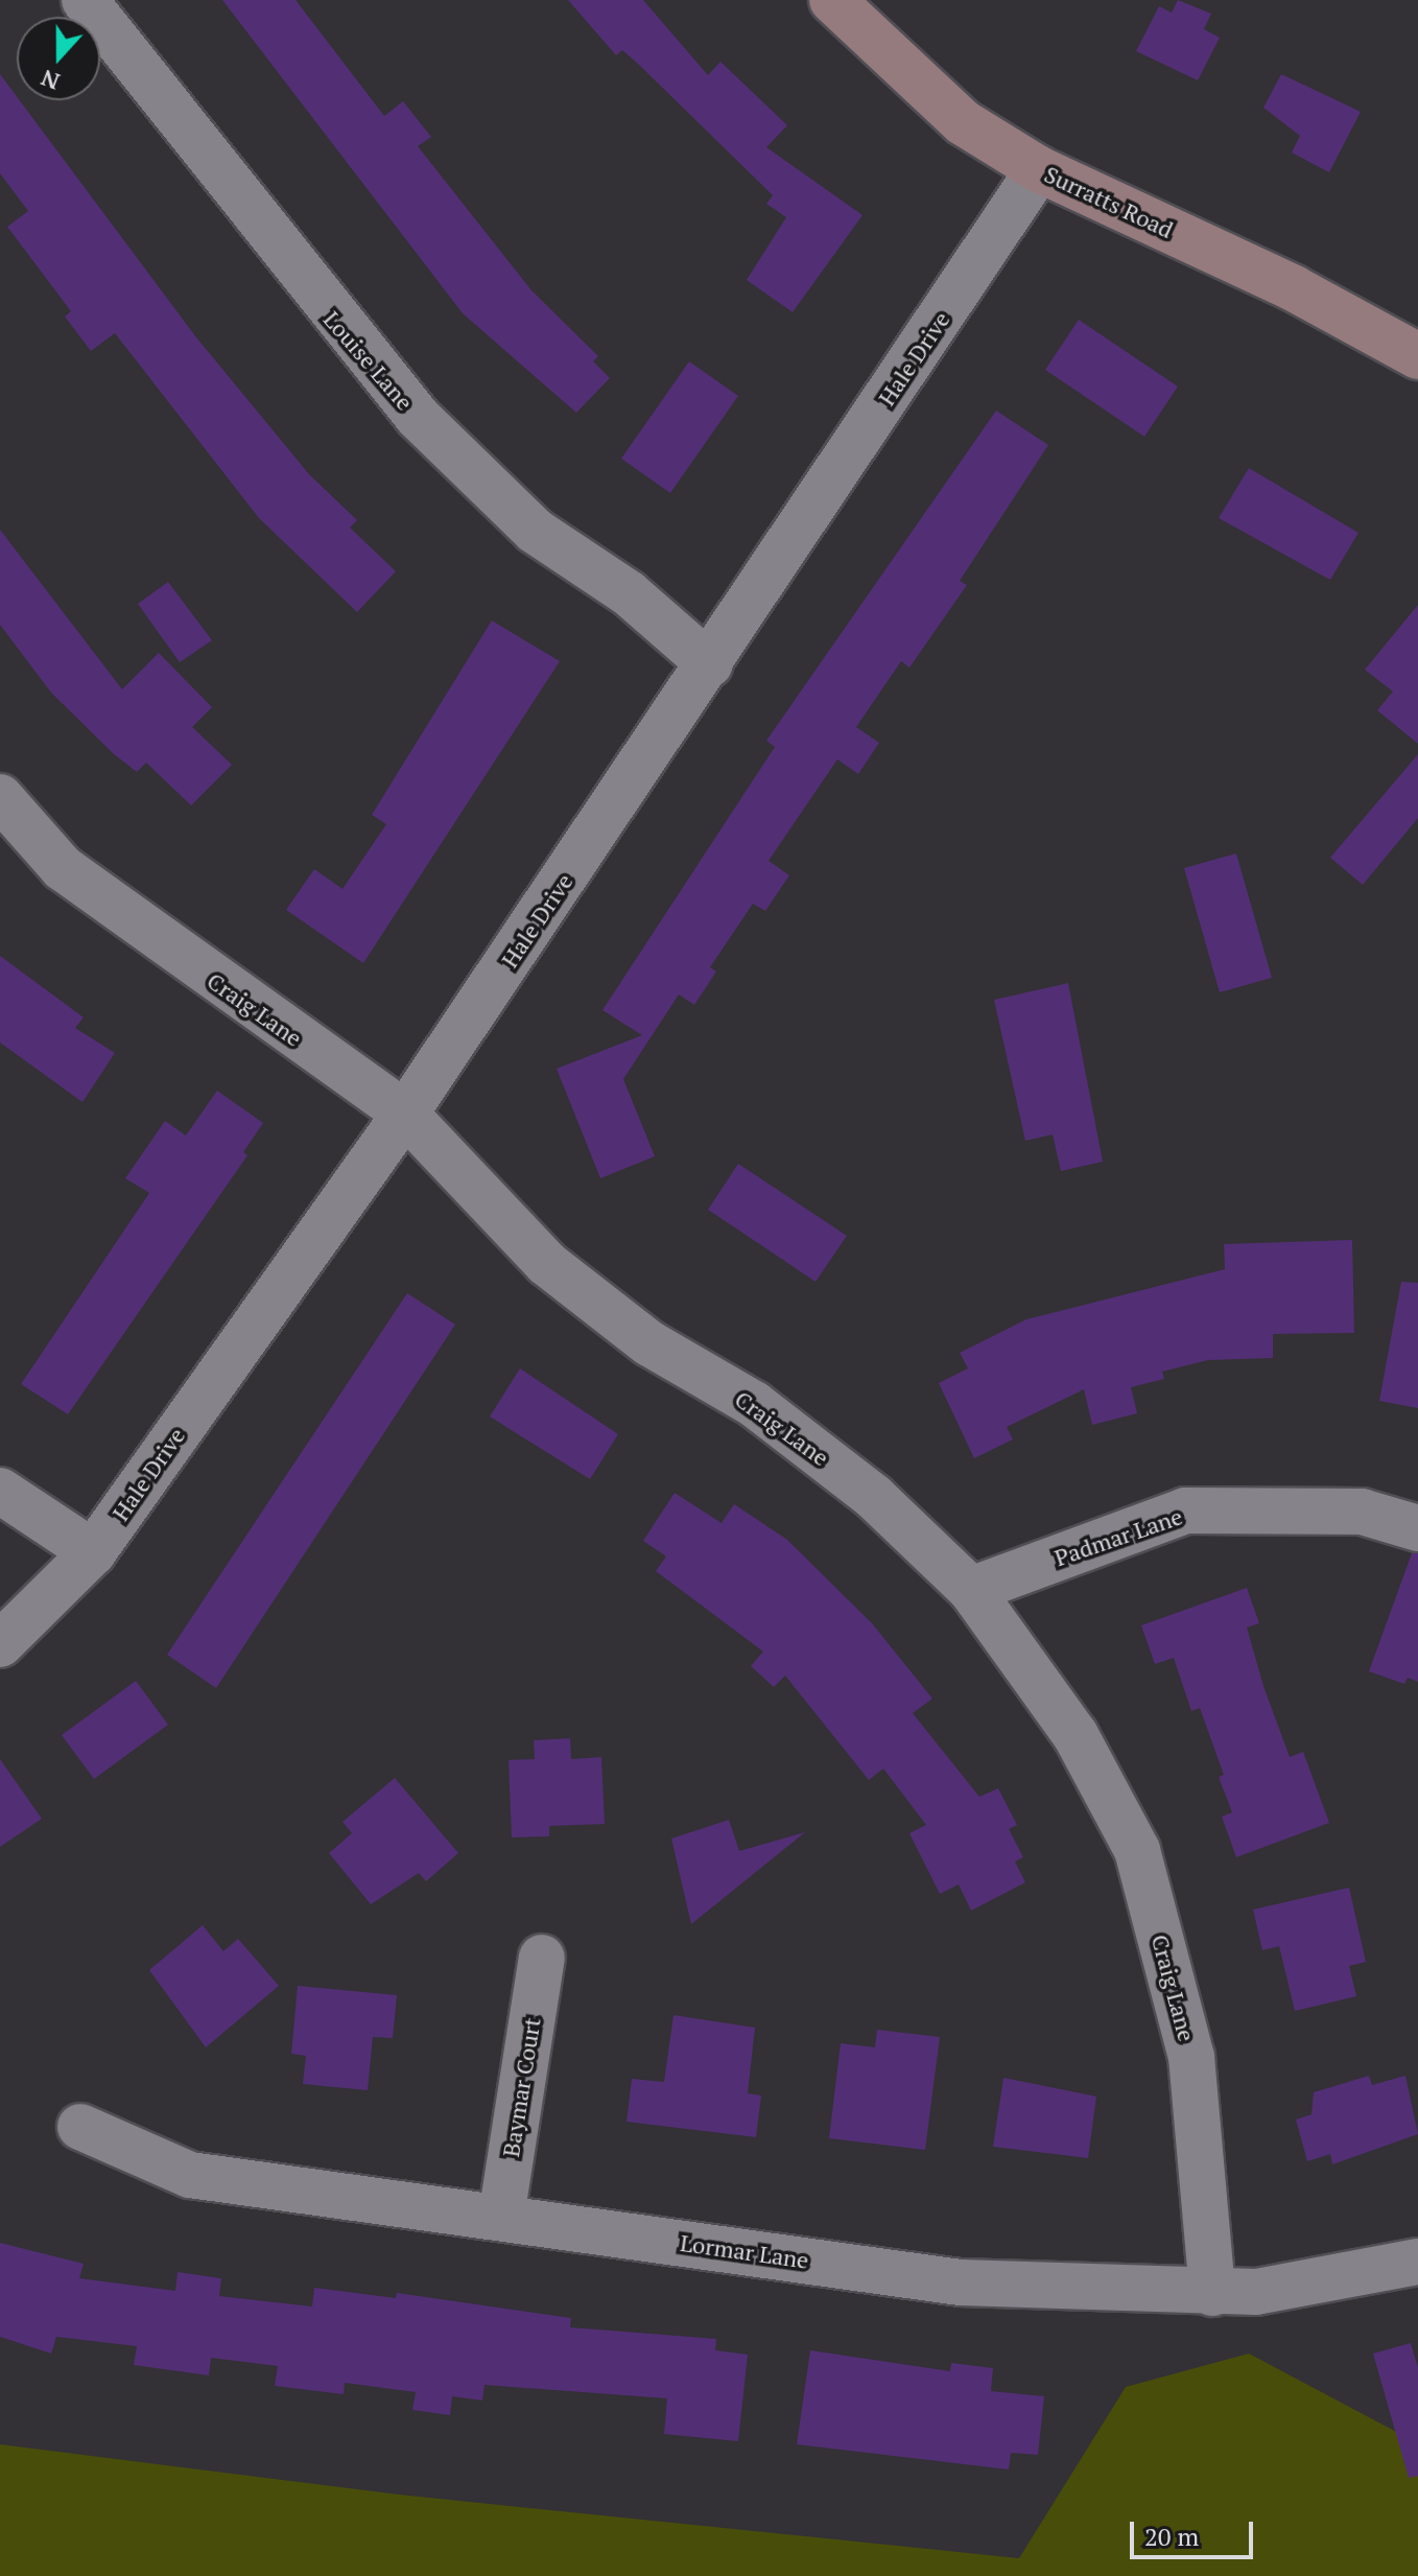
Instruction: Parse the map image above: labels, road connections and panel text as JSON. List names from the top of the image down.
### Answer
{
  "streets": {
    "main road": ["Surratts Road"],
    "street": [
      "Hale Drive",
      "Louise Lane",
      "Craig Lane",
      "Padmar Lane",
      "Baymar Court",
      "Lormar Lane"
    ]
  },
  "crossings": [
    ["Surratts Road", "Hale Drive"],
    ["Hale Drive", "Louise Lane"],
    ["Hale Drive", "Craig Lane"],
    ["Craig Lane", "Padmar Lane"],
    ["Craig Lane", "Lormar Lane"],
    ["Baymar Court", "Lormar Lane"]
  ],
  "scale_bar": "20 m",
  "north": "bottom"
}
